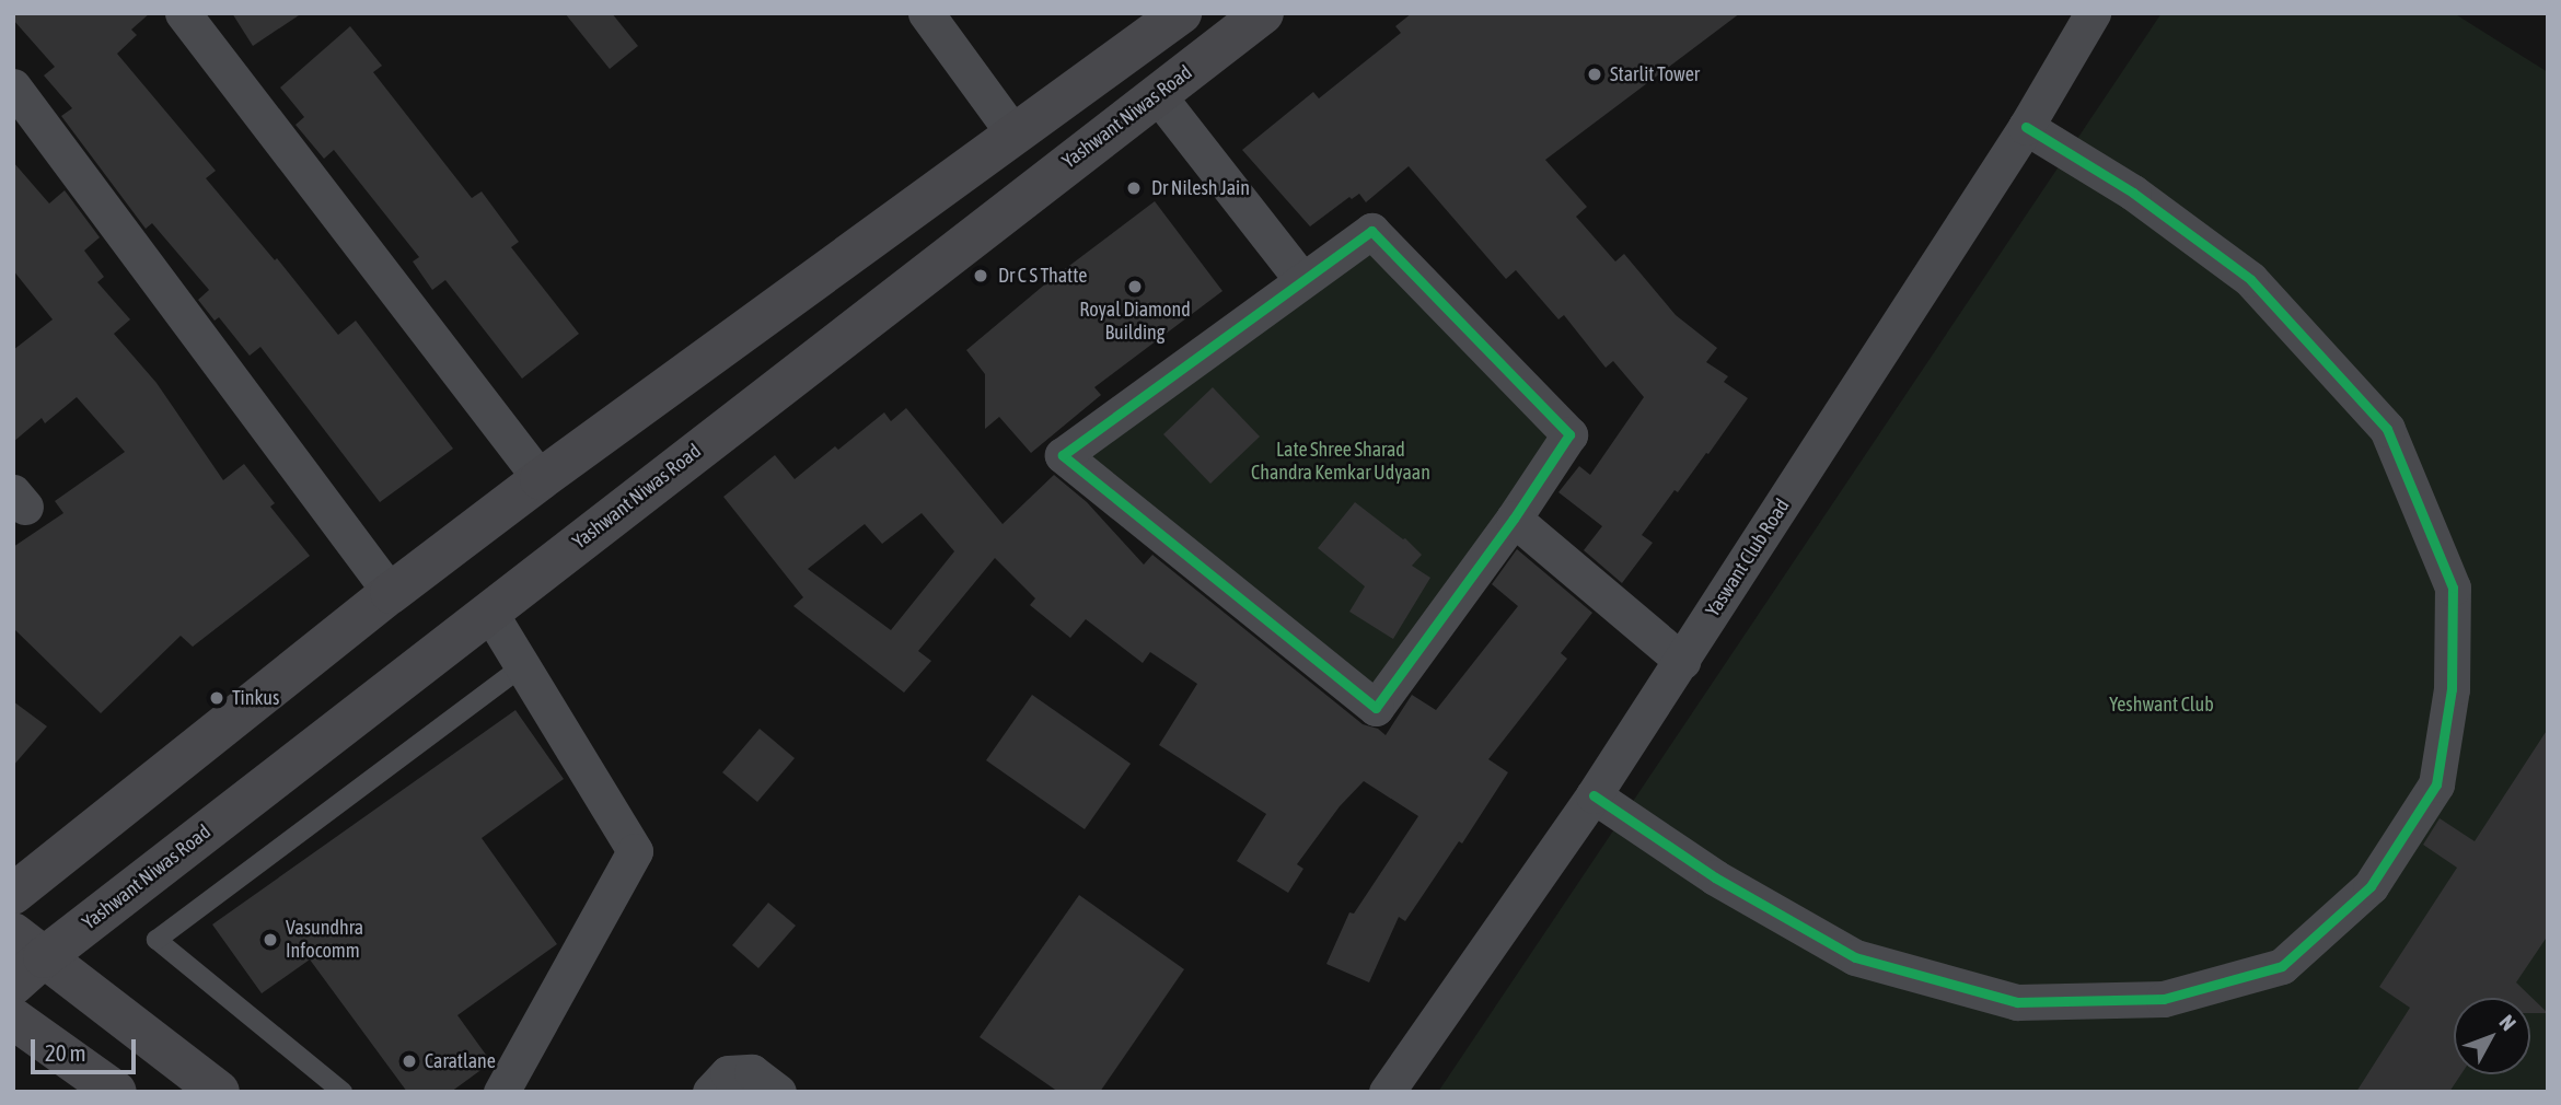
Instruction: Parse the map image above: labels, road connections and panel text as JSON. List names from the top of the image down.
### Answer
{
  "streets": {
    "main road": ["Yashwant Niwas Road"],
    "street": ["Yaswant Club Road"]
  },
  "parks": ["Late Shree Sharad Chandra Kemkar Udyaan", "Yeshwant Club"],
  "places": [
    "Starlit Tower",
    "Dr Nilesh Jain",
    "Dr C S Thatte",
    "Royal Diamond Building",
    "Tinkus",
    "Vasundhra Infocomm",
    "Caratlane"
  ],
  "scale_bar": "20 m",
  "north": "top right"
}
